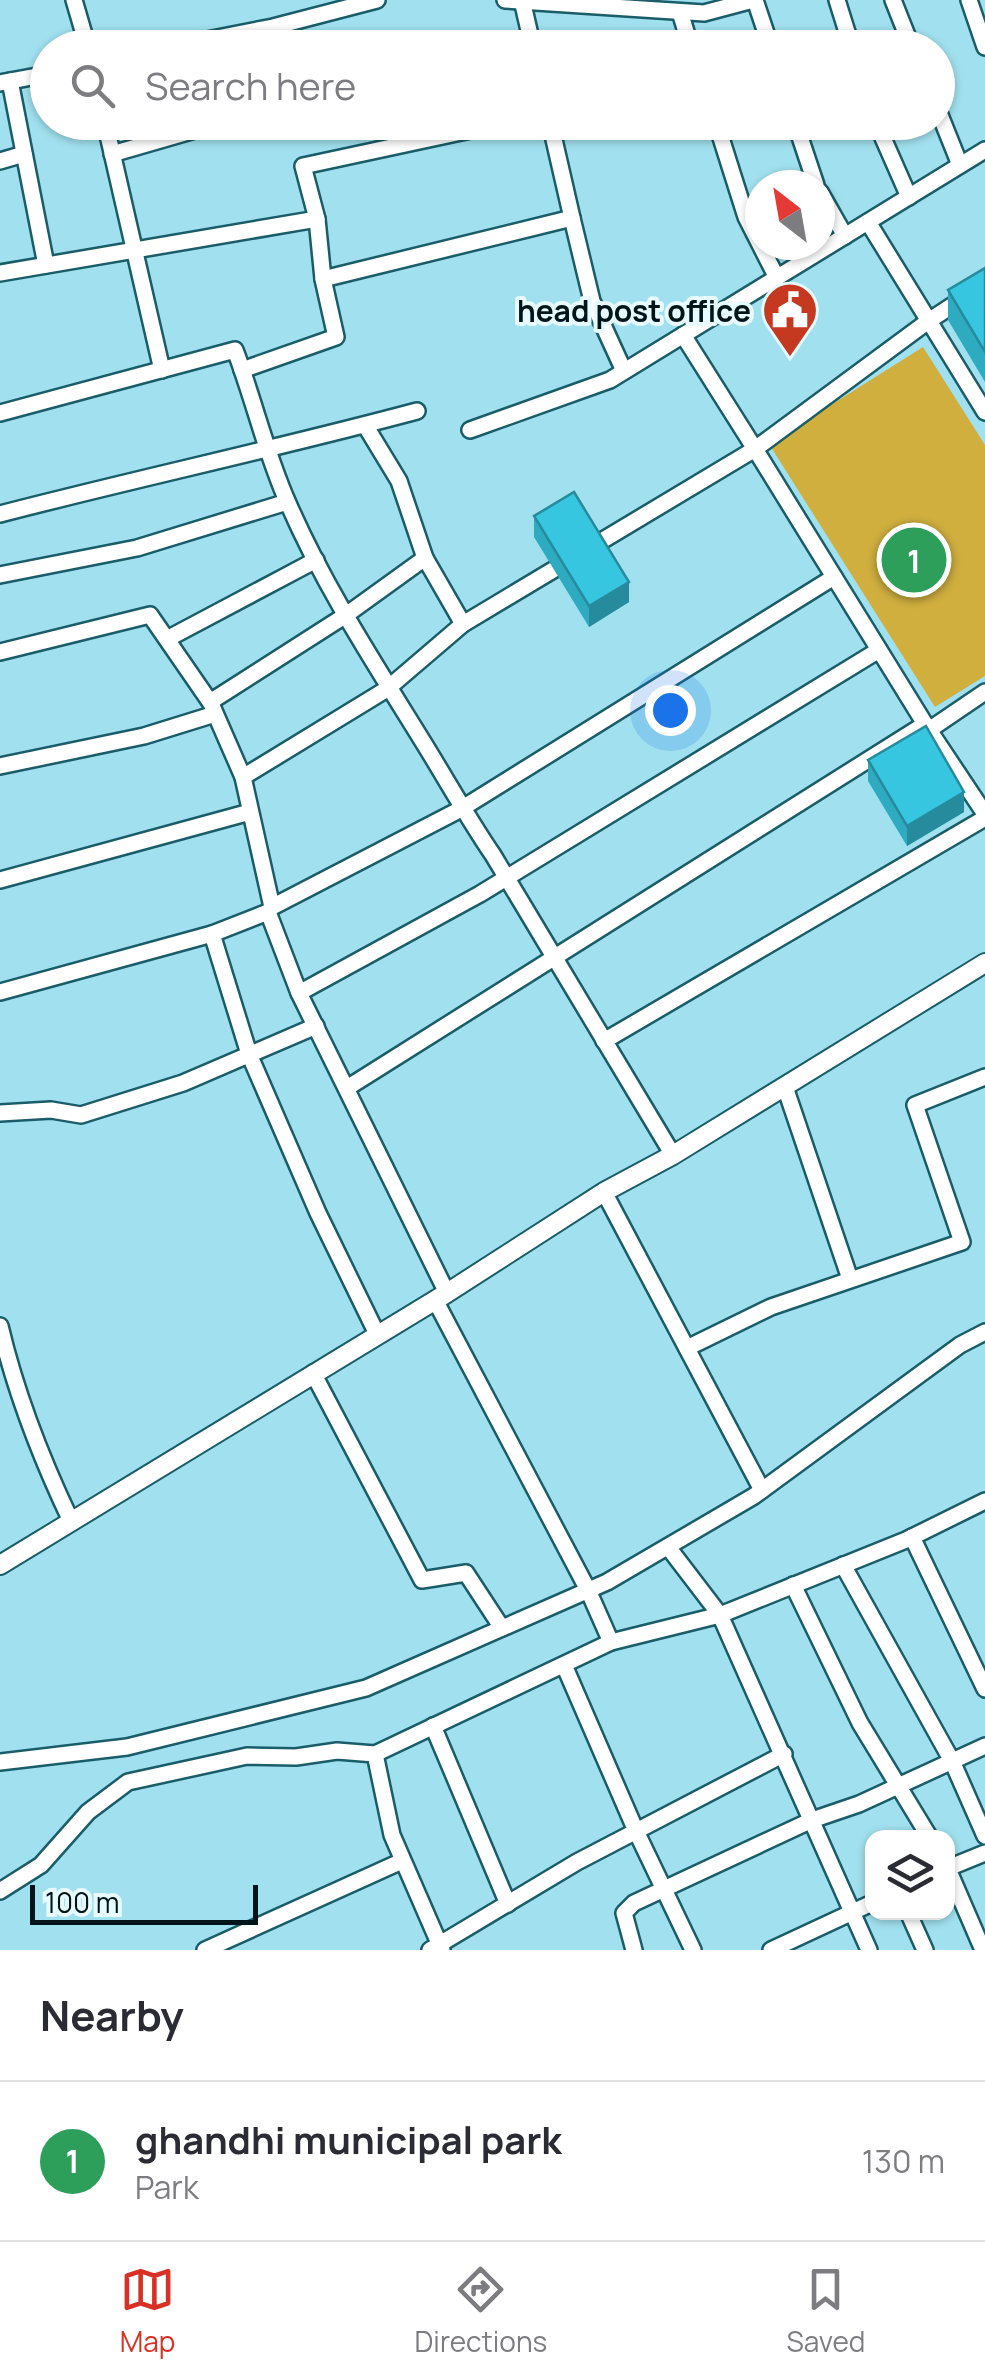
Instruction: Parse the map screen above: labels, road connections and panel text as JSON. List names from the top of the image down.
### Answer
{
  "places": {
    "public building": ["head post office"]
  },
  "scale_bar": "100 m",
  "north": "top left",
  "page": {
    "search": "Search here",
    "pins": "1",
    "scale": "100 m",
    "heading": "Nearby",
    "list": [
      {
        "mark": "1",
        "name": "ghandhi municipal park",
        "note": "Park",
        "value": "130 m"
      }
    ],
    "nav": ["Map", "Directions", "Saved"]
  }
}
